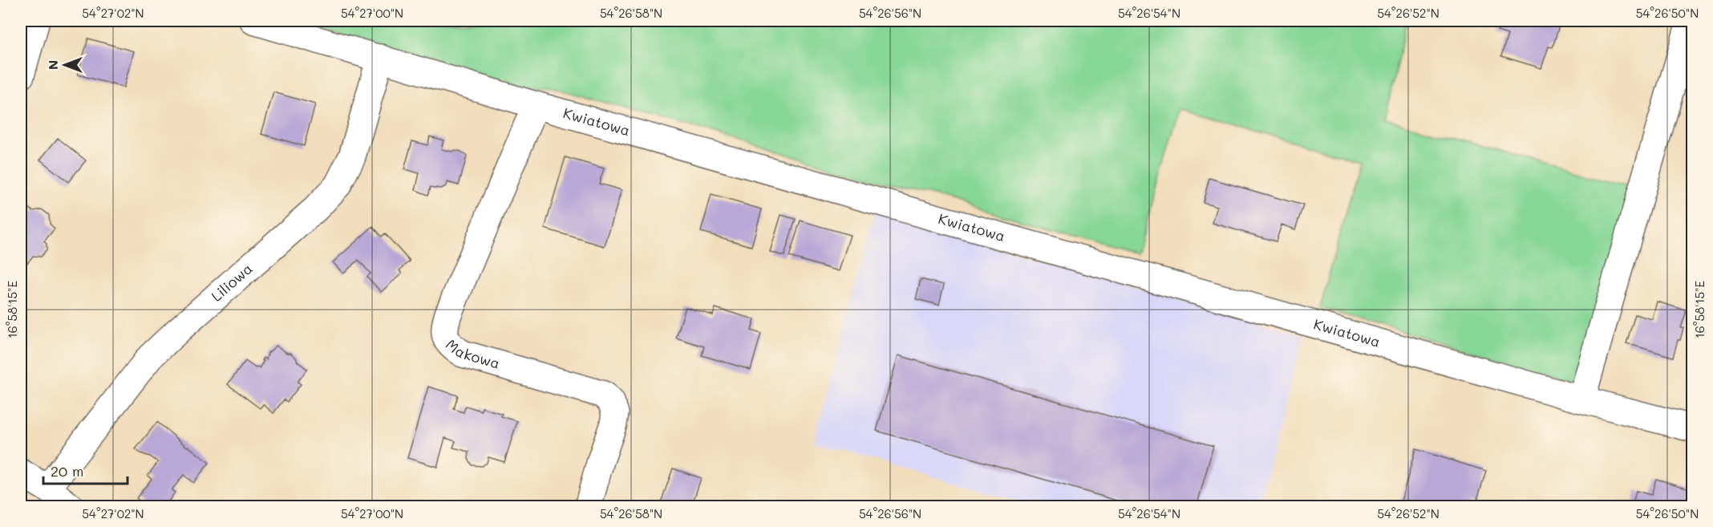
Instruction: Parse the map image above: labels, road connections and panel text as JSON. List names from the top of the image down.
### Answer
{
  "streets": {
    "street": ["Kwiatowa", "Liliowa", "Makowa"]
  },
  "crossings": [
    ["Kwiatowa", "Liliowa"],
    ["Kwiatowa", "Makowa"]
  ],
  "scale_bar": "20 m",
  "north": "left",
  "coordinates": [
    "54°27'02\"N",
    "54°27'00\"N",
    "54°26'58\"N",
    "54°26'56\"N",
    "54°26'54\"N",
    "54°26'52\"N",
    "54°26'50\"N",
    "16°58'15\"E"
  ]
}
